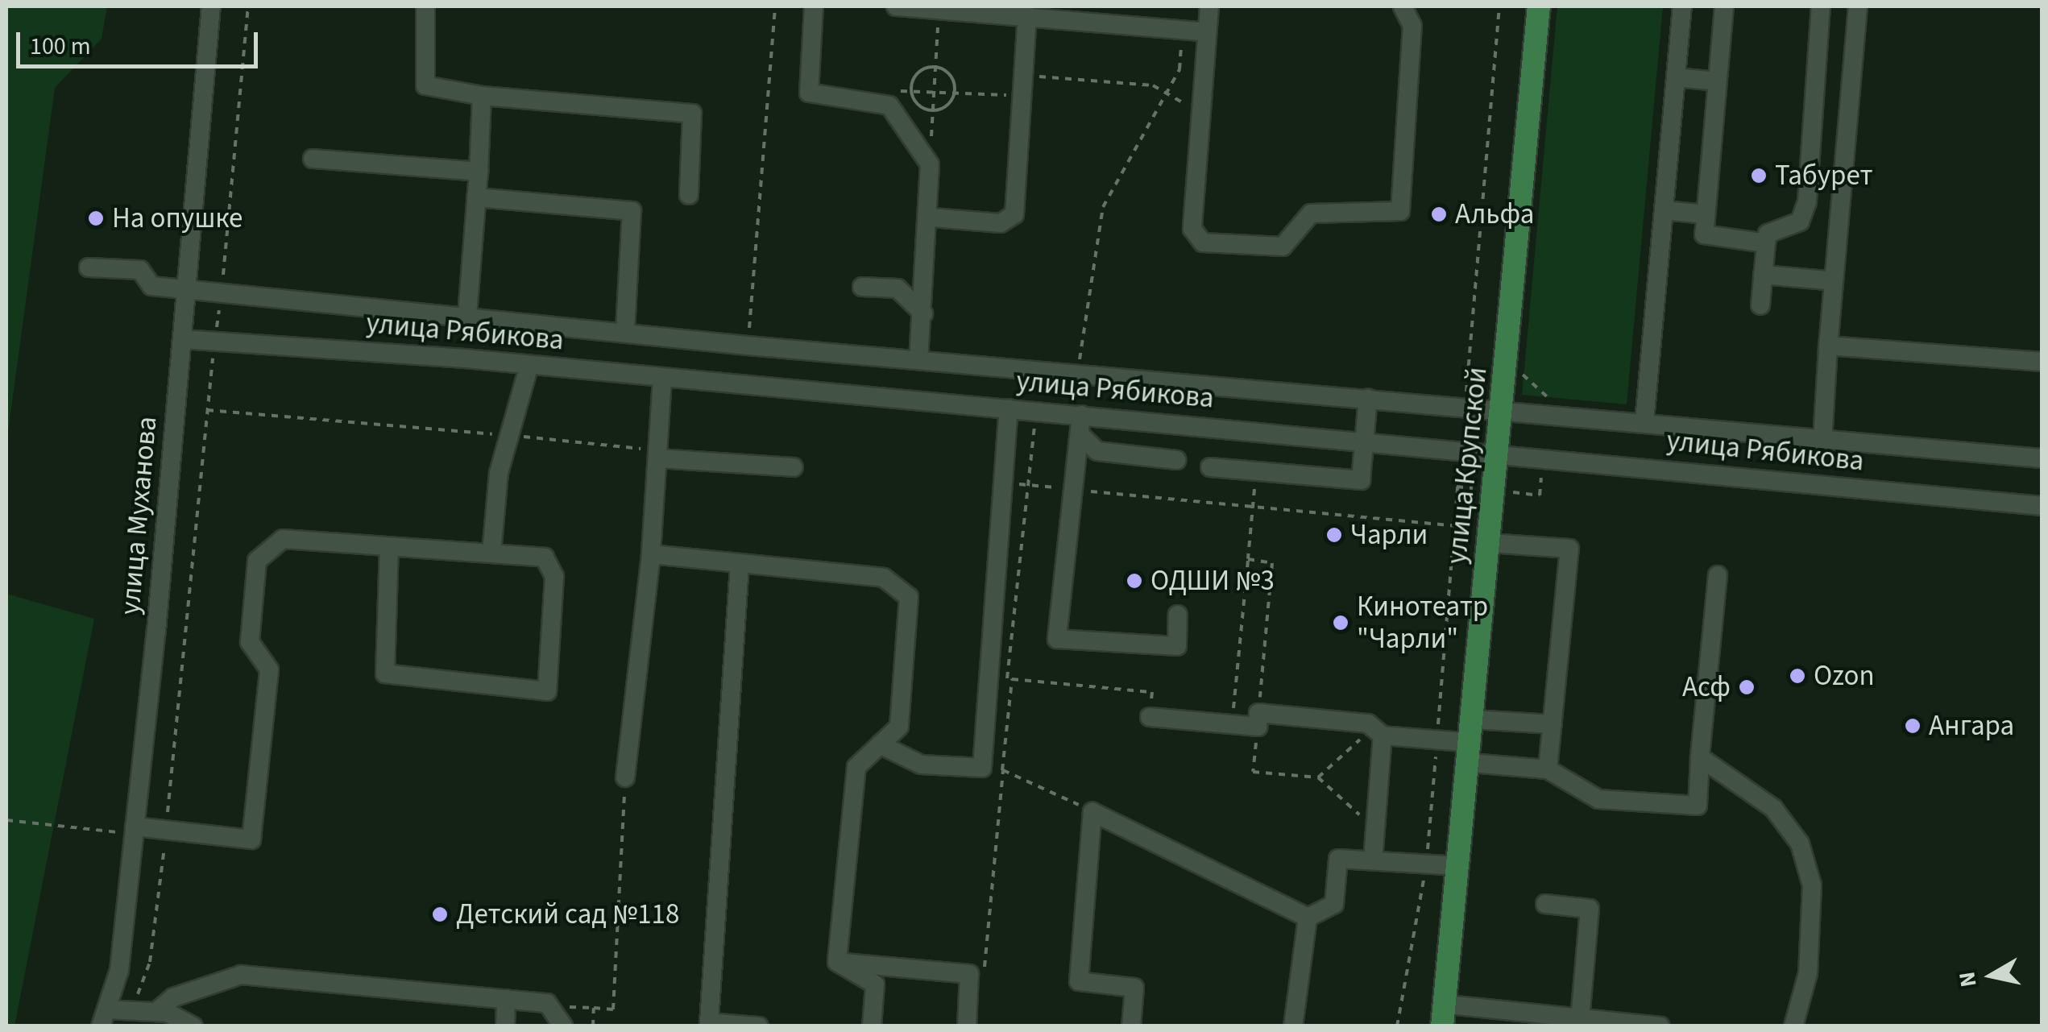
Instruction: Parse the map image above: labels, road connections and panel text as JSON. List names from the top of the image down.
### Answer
{
  "streets": {
    "main road": ["улица Крупской"],
    "street": ["улица Рябикова", "улица Муханова"]
  },
  "crossings": [
    ["улица Рябикова", "улица Крупской"],
    ["улица Рябикова", "улица Муханова"]
  ],
  "places": [
    "Табурет",
    "Альфа",
    "На опушке",
    "Чарли",
    "ОДШИ №3",
    "Кинотеатр \"Чарли\"",
    "Ozon",
    "Асф",
    "Ангара",
    "Детский сад №118"
  ],
  "scale_bar": "100 m",
  "north": "left"
}
